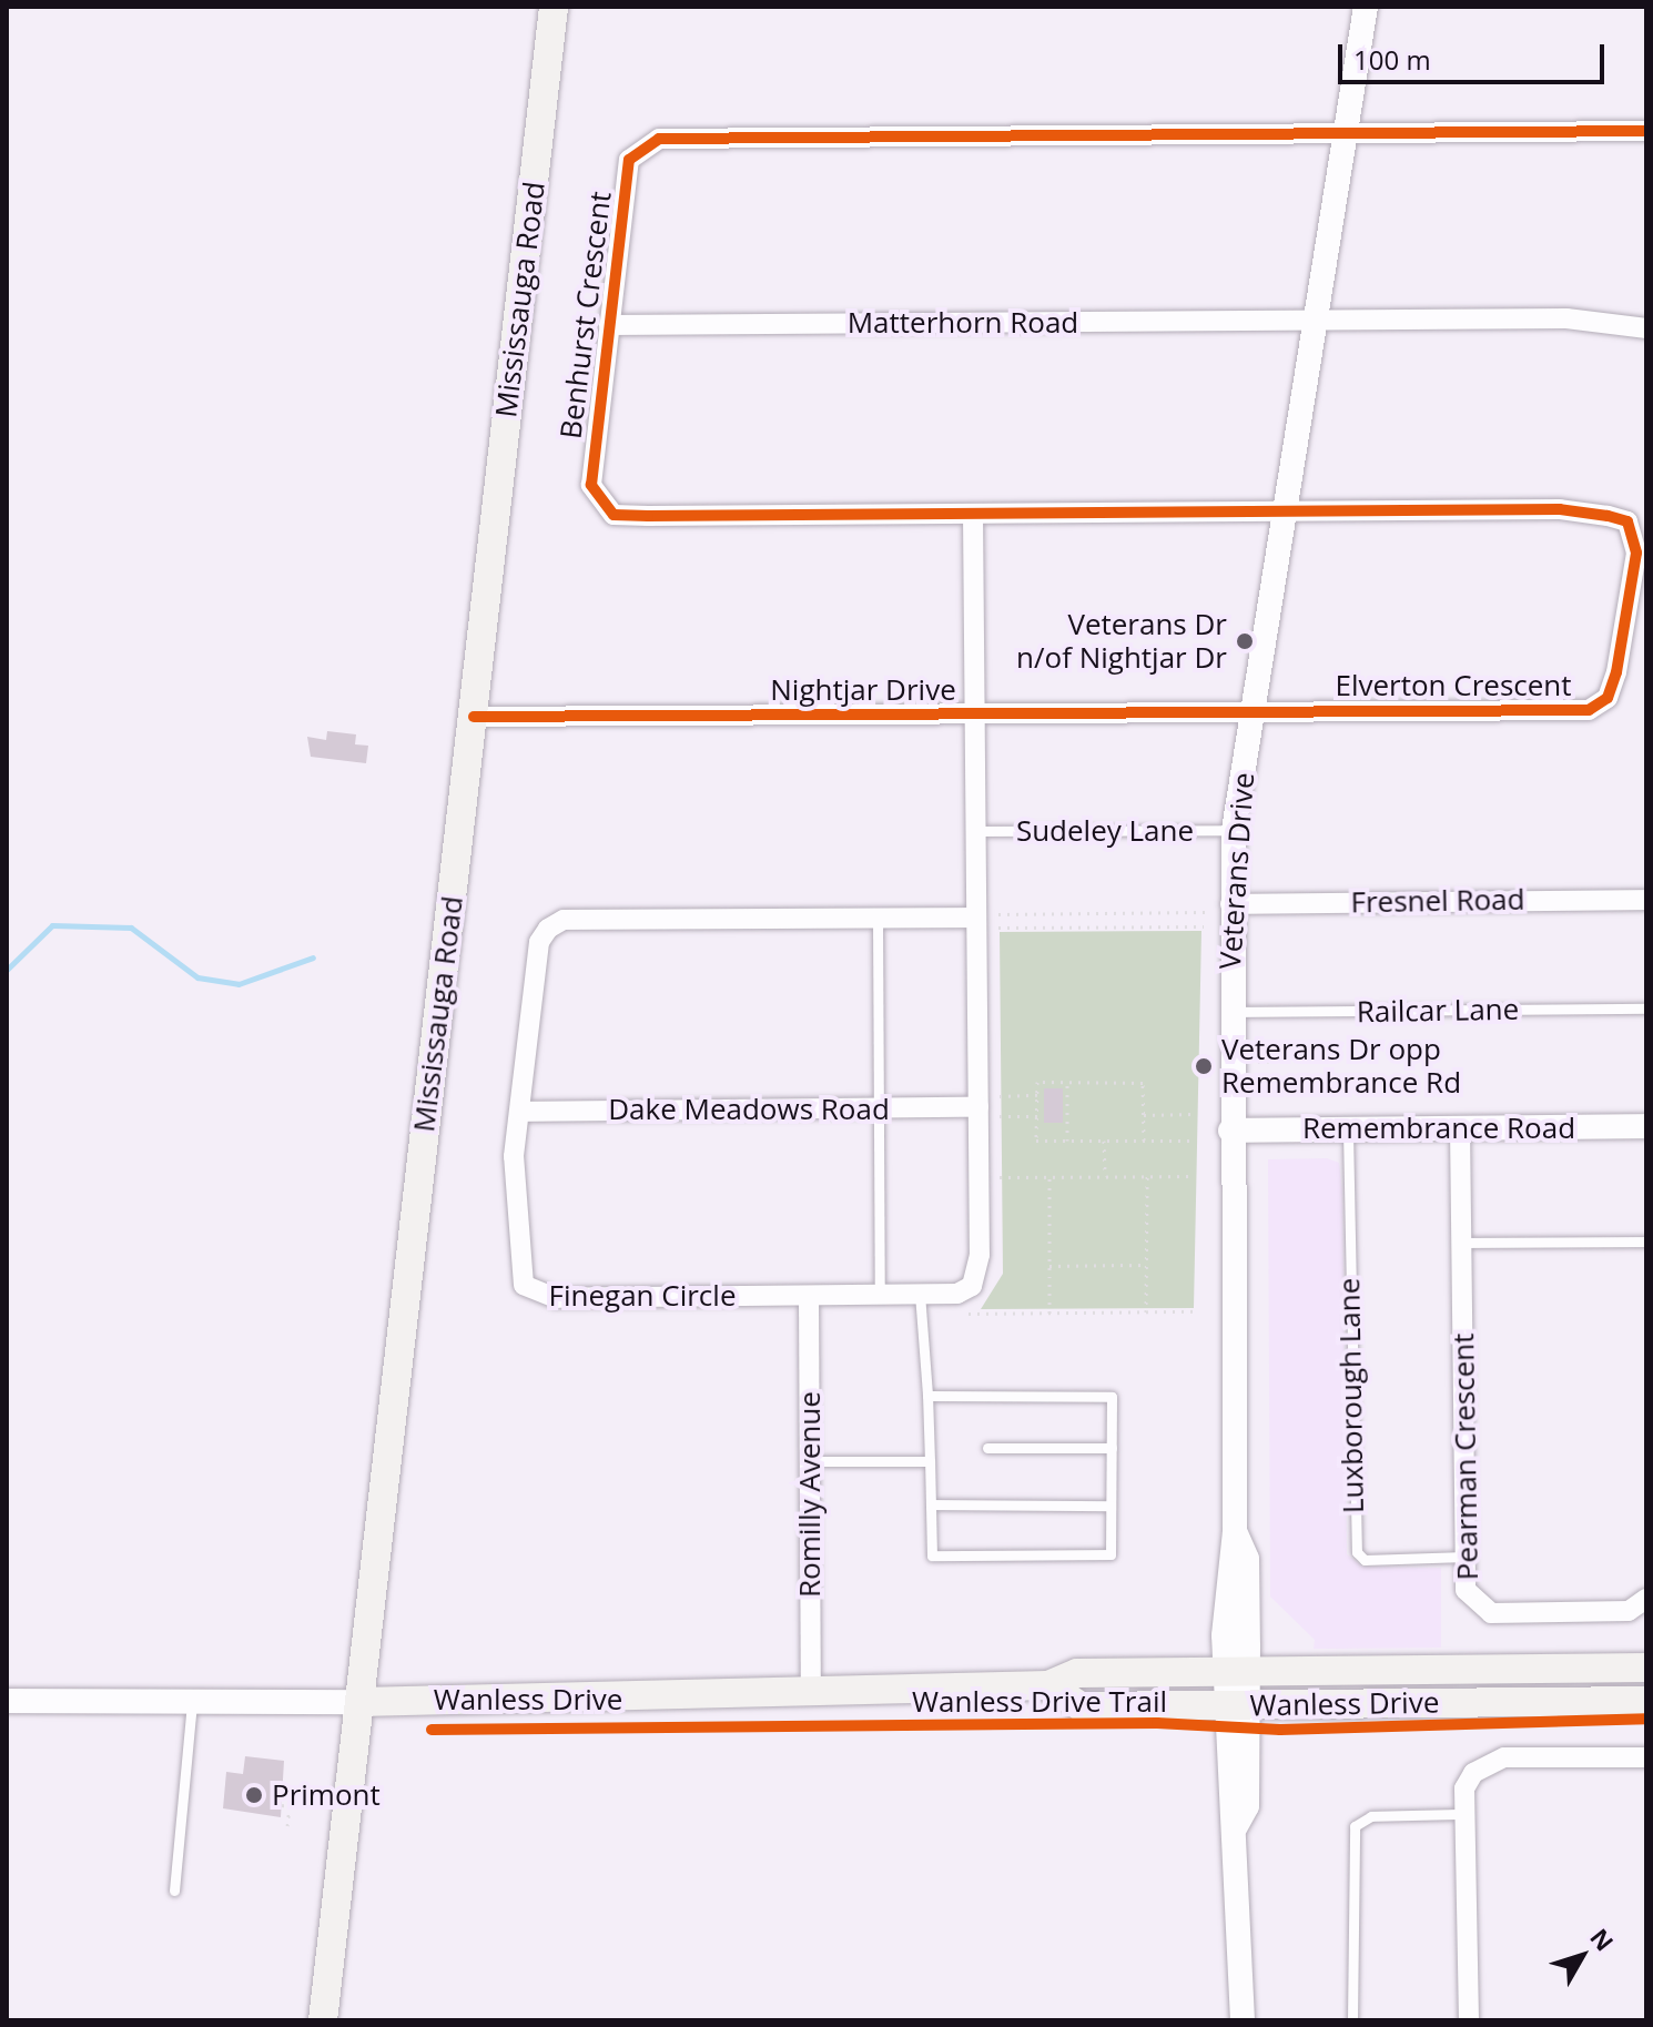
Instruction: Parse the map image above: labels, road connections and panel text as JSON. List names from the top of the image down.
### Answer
{
  "streets": {
    "main road": ["Mississauga Road", "Wanless Drive"],
    "street": [
      "Benhurst Crescent",
      "Matterhorn Road",
      "Elverton Crescent",
      "Nightjar Drive",
      "Veterans Drive",
      "Fresnel Road",
      "Dake Meadows Road",
      "Remembrance Road",
      "Finegan Circle",
      "Pearman Crescent",
      "Romilly Avenue"
    ],
    "lane": ["Sudeley Lane", "Railcar Lane", "Luxborough Lane"],
    "cycle path": ["Wanless Drive Trail"]
  },
  "crossings": [
    ["Mississauga Road", "Nightjar Drive"],
    ["Mississauga Road", "Wanless Drive"],
    ["Benhurst Crescent", "Matterhorn Road"],
    ["Benhurst Crescent", "Elverton Crescent"],
    ["Benhurst Crescent", "Veterans Drive"],
    ["Benhurst Crescent", "Finegan Circle"],
    ["Matterhorn Road", "Veterans Drive"],
    ["Elverton Crescent", "Nightjar Drive"],
    ["Elverton Crescent", "Veterans Drive"],
    ["Nightjar Drive", "Veterans Drive"],
    ["Nightjar Drive", "Finegan Circle"],
    ["Sudeley Lane", "Veterans Drive"],
    ["Sudeley Lane", "Finegan Circle"],
    ["Veterans Drive", "Fresnel Road"],
    ["Veterans Drive", "Railcar Lane"],
    ["Veterans Drive", "Remembrance Road"],
    ["Veterans Drive", "Wanless Drive"],
    ["Dake Meadows Road", "Finegan Circle"],
    ["Remembrance Road", "Luxborough Lane"],
    ["Remembrance Road", "Pearman Crescent"],
    ["Finegan Circle", "Romilly Avenue"],
    ["Luxborough Lane", "Pearman Crescent"],
    ["Romilly Avenue", "Wanless Drive"]
  ],
  "places": ["Veterans Dr n/of Nightjar Dr", "Veterans Dr opp Remembrance Rd", "Primont"],
  "scale_bar": "100 m",
  "north": "top right"
}
